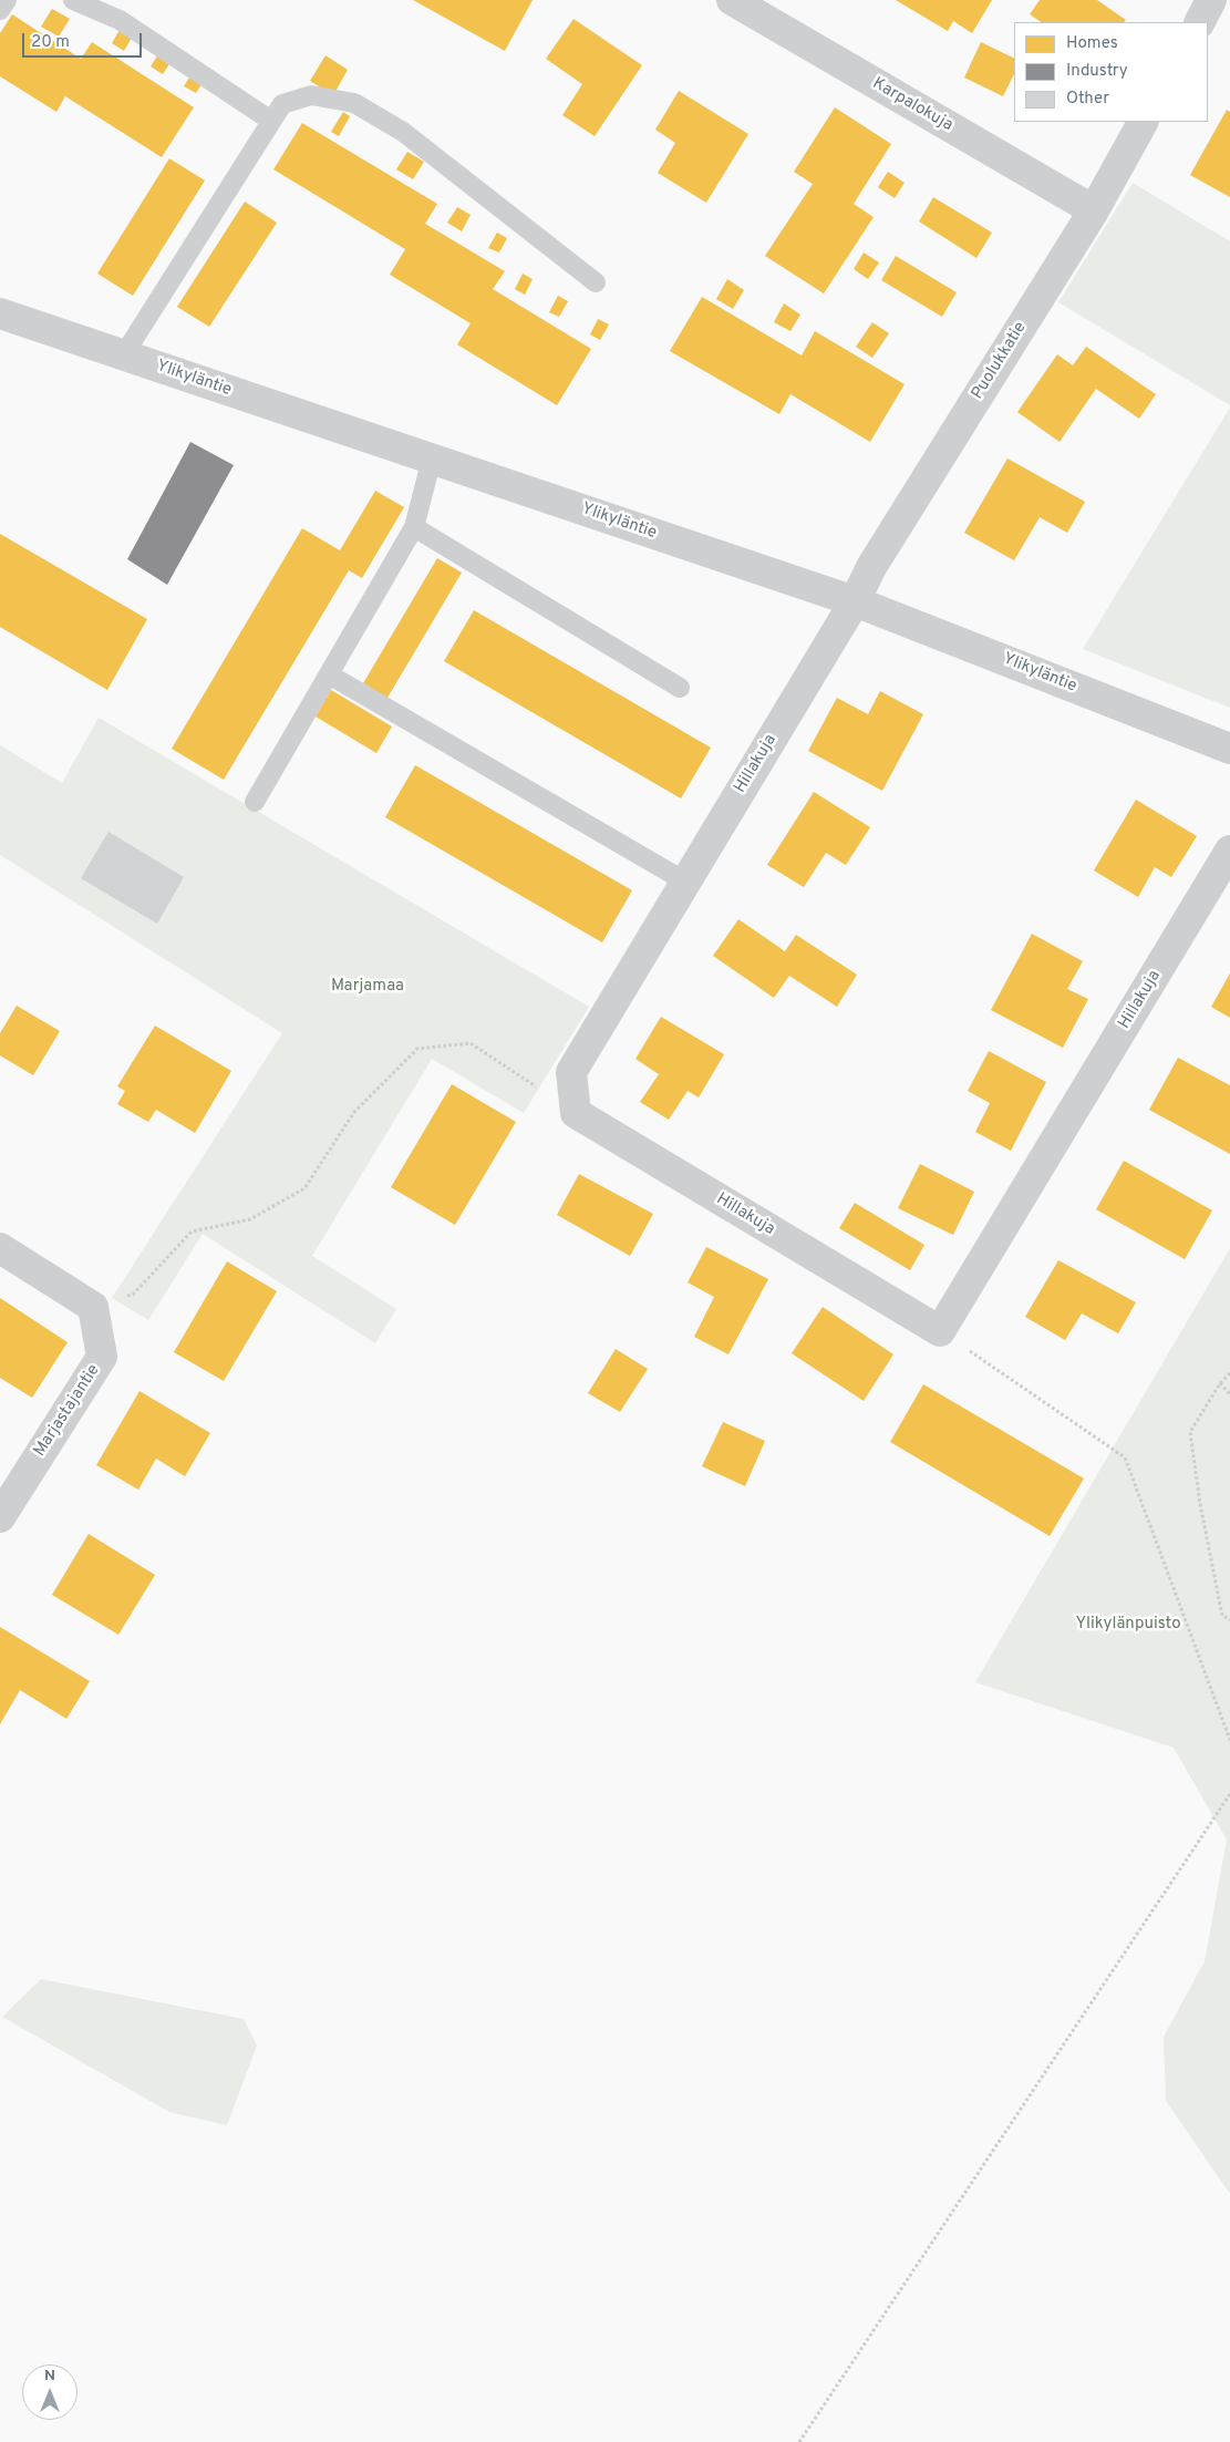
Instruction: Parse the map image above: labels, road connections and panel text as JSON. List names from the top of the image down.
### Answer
{
  "streets": {
    "street": [
      "Karpalokuja",
      "Puolukkatie",
      "Ylikyläntie",
      "Hillakuja",
      "Marjastajantie"
    ]
  },
  "crossings": [
    ["Karpalokuja", "Puolukkatie"],
    ["Puolukkatie", "Ylikyläntie"],
    ["Puolukkatie", "Hillakuja"],
    ["Ylikyläntie", "Hillakuja"]
  ],
  "parks": ["Marjamaa", "Ylikylänpuisto"],
  "legend": ["Homes", "Industry", "Other"],
  "scale_bar": "20 m",
  "north": "top"
}
